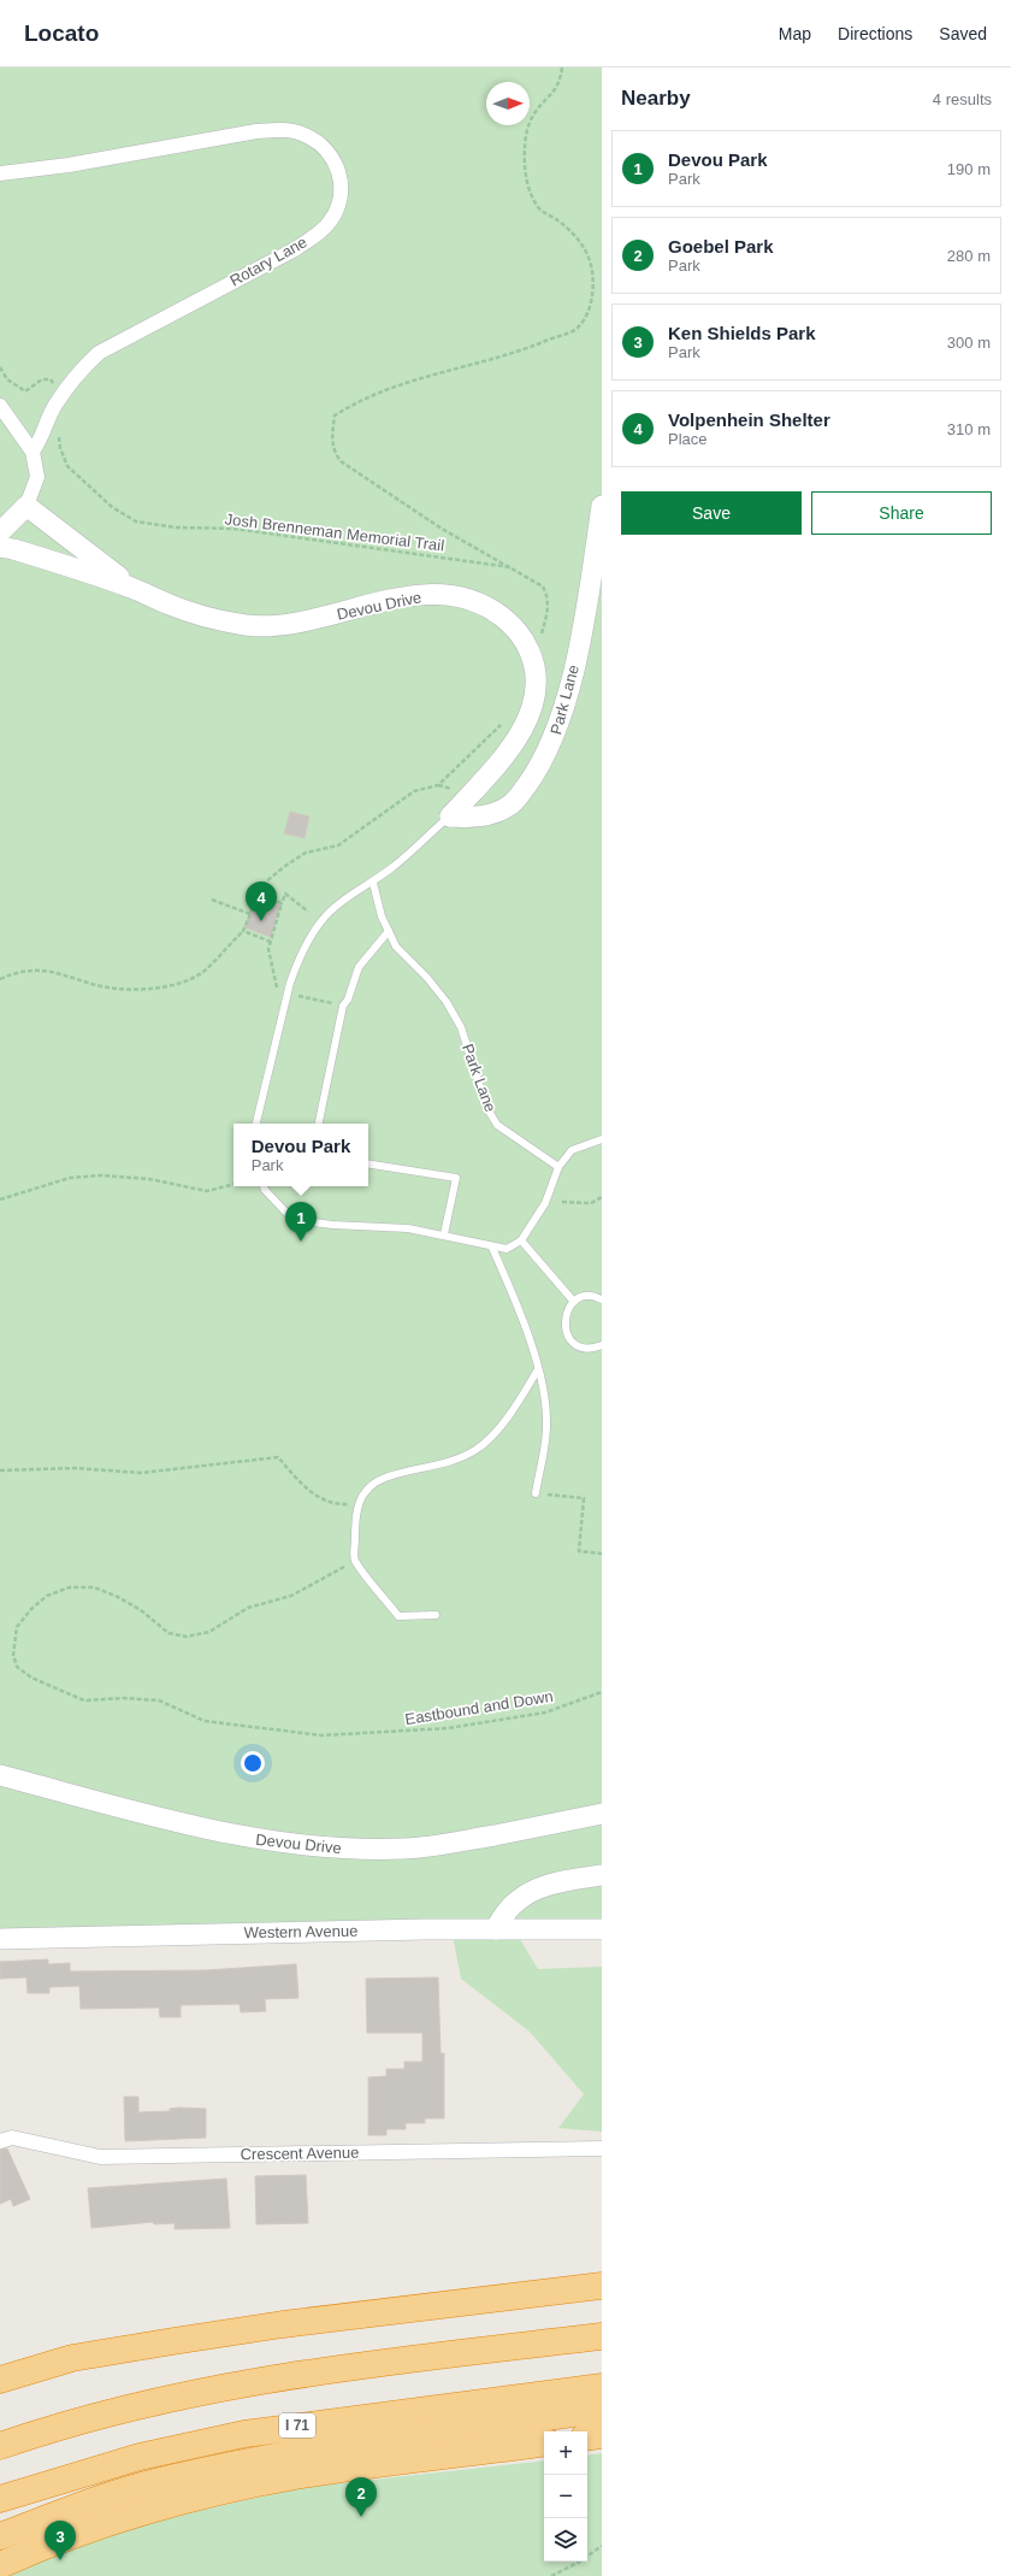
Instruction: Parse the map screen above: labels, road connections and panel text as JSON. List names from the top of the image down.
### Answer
{
  "streets": {
    "highway": ["I 71"],
    "street": [
      "Rotary Lane",
      "Devou Drive",
      "Park Lane",
      "Western Avenue",
      "Crescent Avenue"
    ],
    "path": ["Josh Brenneman Memorial Trail", "Eastbound and Down"]
  },
  "crossings": [
    ["Rotary Lane", "Josh Brenneman Memorial Trail"],
    ["Devou Drive", "Park Lane"]
  ],
  "north": "right",
  "page": {
    "header": "Locato",
    "nav": ["Map", "Directions", "Saved"],
    "heading": ["Nearby", "4 results"],
    "list": [
      {
        "mark": "1",
        "name": "Devou Park",
        "note": "Park",
        "value": "190 m"
      },
      {
        "mark": "2",
        "name": "Goebel Park",
        "note": "Park",
        "value": "280 m"
      },
      {
        "mark": "3",
        "name": "Ken Shields Park",
        "note": "Park",
        "value": "300 m"
      },
      {
        "mark": "4",
        "name": "Volpenhein Shelter",
        "note": "Place",
        "value": "310 m"
      }
    ],
    "buttons": ["Save", "Share"],
    "pins": [
      "4",
      "1",
      "2",
      "3"
    ],
    "popup": ["Devou Park", "Park"],
    "map_buttons": ["+", "−"]
  }
}
